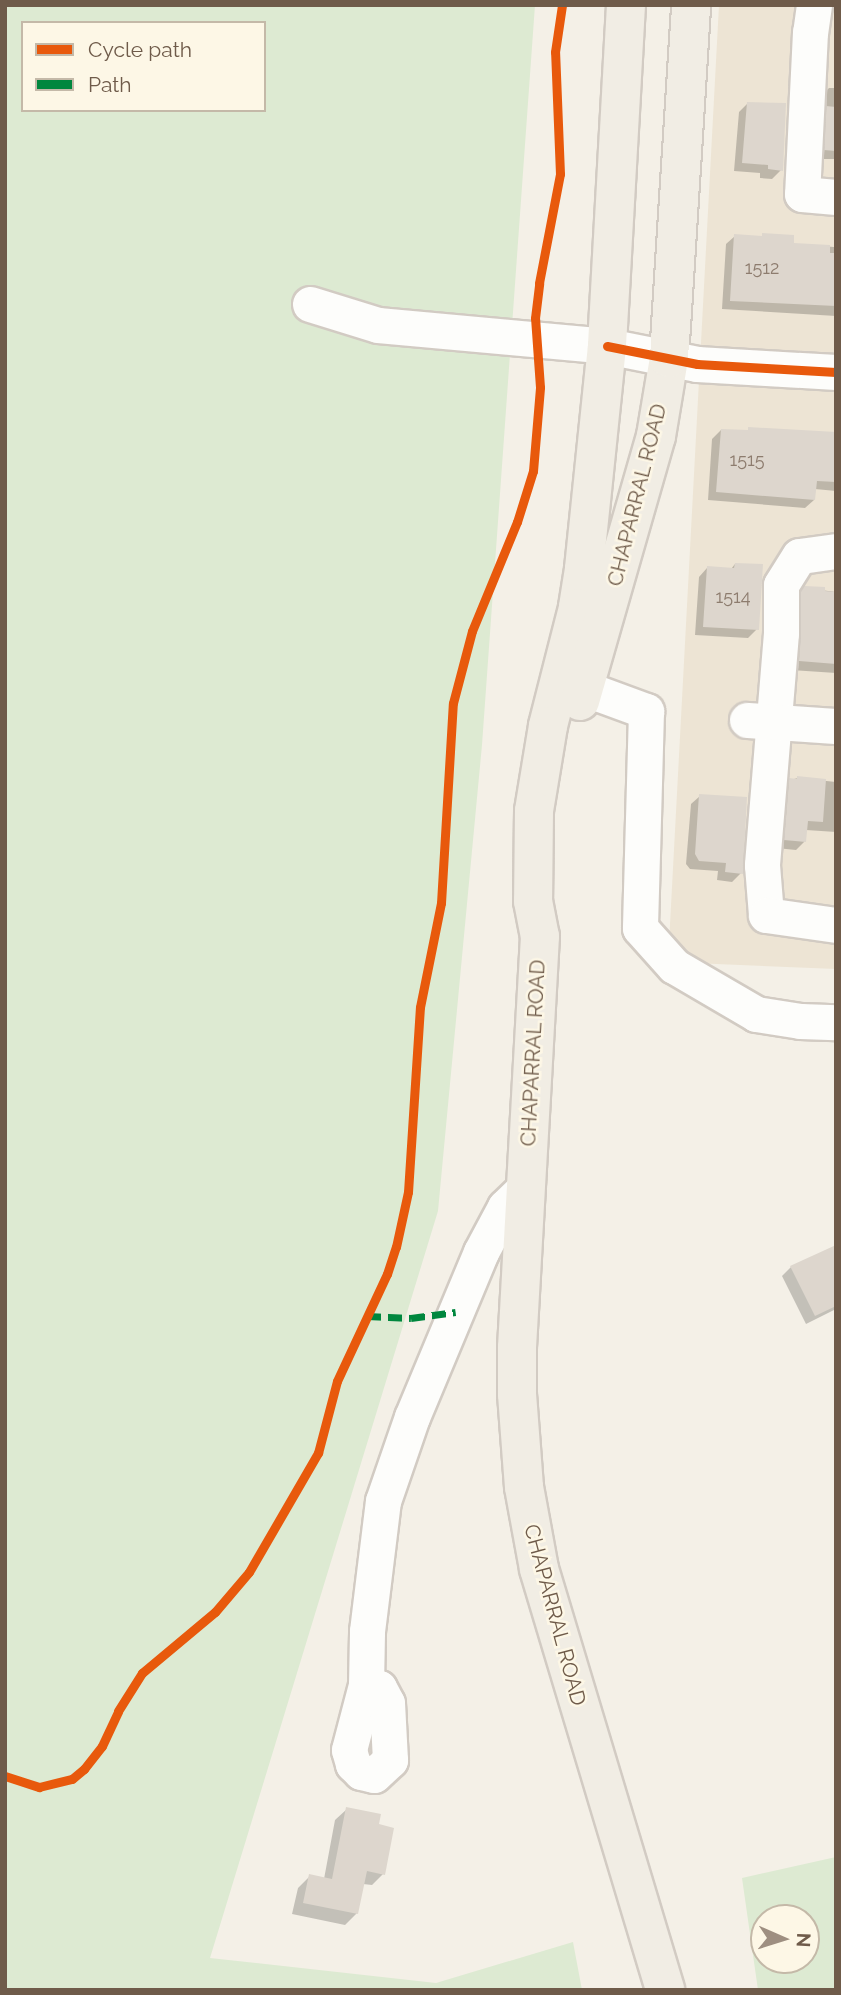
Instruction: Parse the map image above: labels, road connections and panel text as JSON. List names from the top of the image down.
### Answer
{
  "streets": {
    "main road": ["CHAPARRAL ROAD"]
  },
  "house_numbers": ["1512", "1515", "1514"],
  "legend": ["Cycle path", "Path"],
  "north": "right"
}
